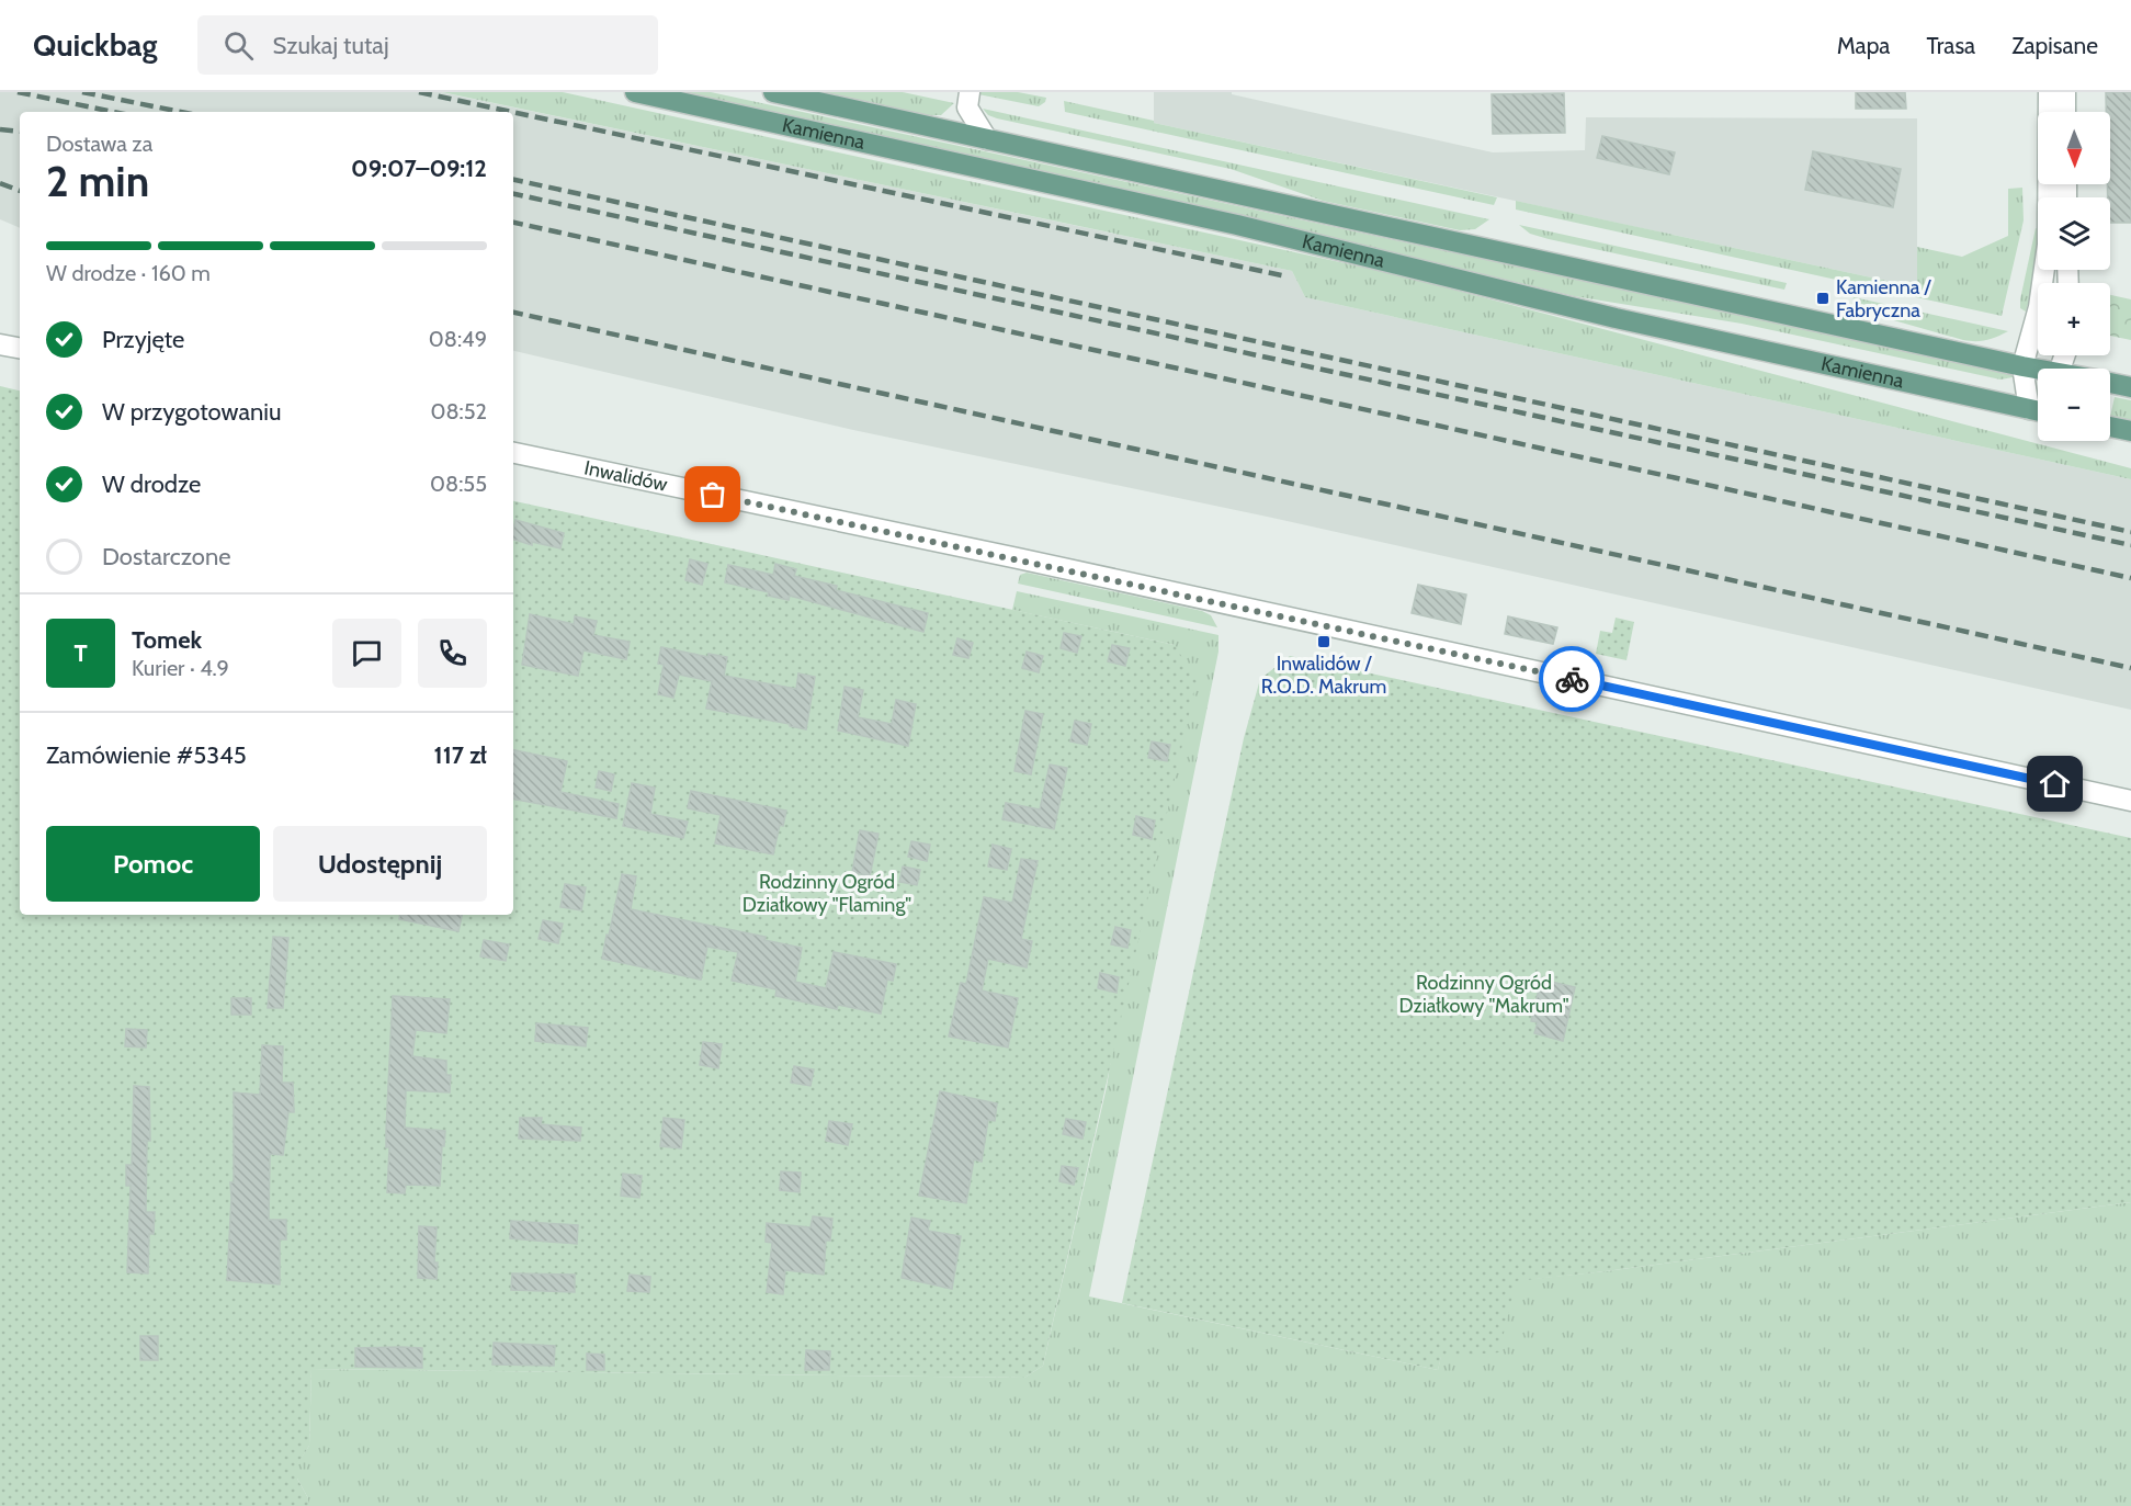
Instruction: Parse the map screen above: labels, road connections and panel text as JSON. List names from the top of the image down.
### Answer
{
  "streets": {
    "main road": ["Kamienna"],
    "street": ["Inwalidów"]
  },
  "parks": ["Rodzinny Ogród Działkowy \"Flaming\"", "Rodzinny Ogród Działkowy \"Makrum\""],
  "places": {
    "transit": ["Kamienna / Fabryczna", "Inwalidów / R.O.D. Makrum"]
  },
  "north": "bottom",
  "page": {
    "header": "Quickbag",
    "search": "Szukaj tutaj",
    "nav": ["Mapa", "Trasa", "Zapisane"],
    "map_buttons": ["+", "−"],
    "heading": ["2 min", "Dostawa za", "09:07–09:12"],
    "panel": [
      "Tomek",
      "Kurier · 4.9",
      "Zamówienie #5345",
      "117 zł"
    ],
    "bar": "W drodze · 160 m",
    "list": [
      ["Przyjęte", "08:49"],
      ["W przygotowaniu", "08:52"],
      ["W drodze", "08:55"],
      "Dostarczone"
    ],
    "round": "T",
    "buttons": ["Pomoc", "Udostępnij"]
  }
}
